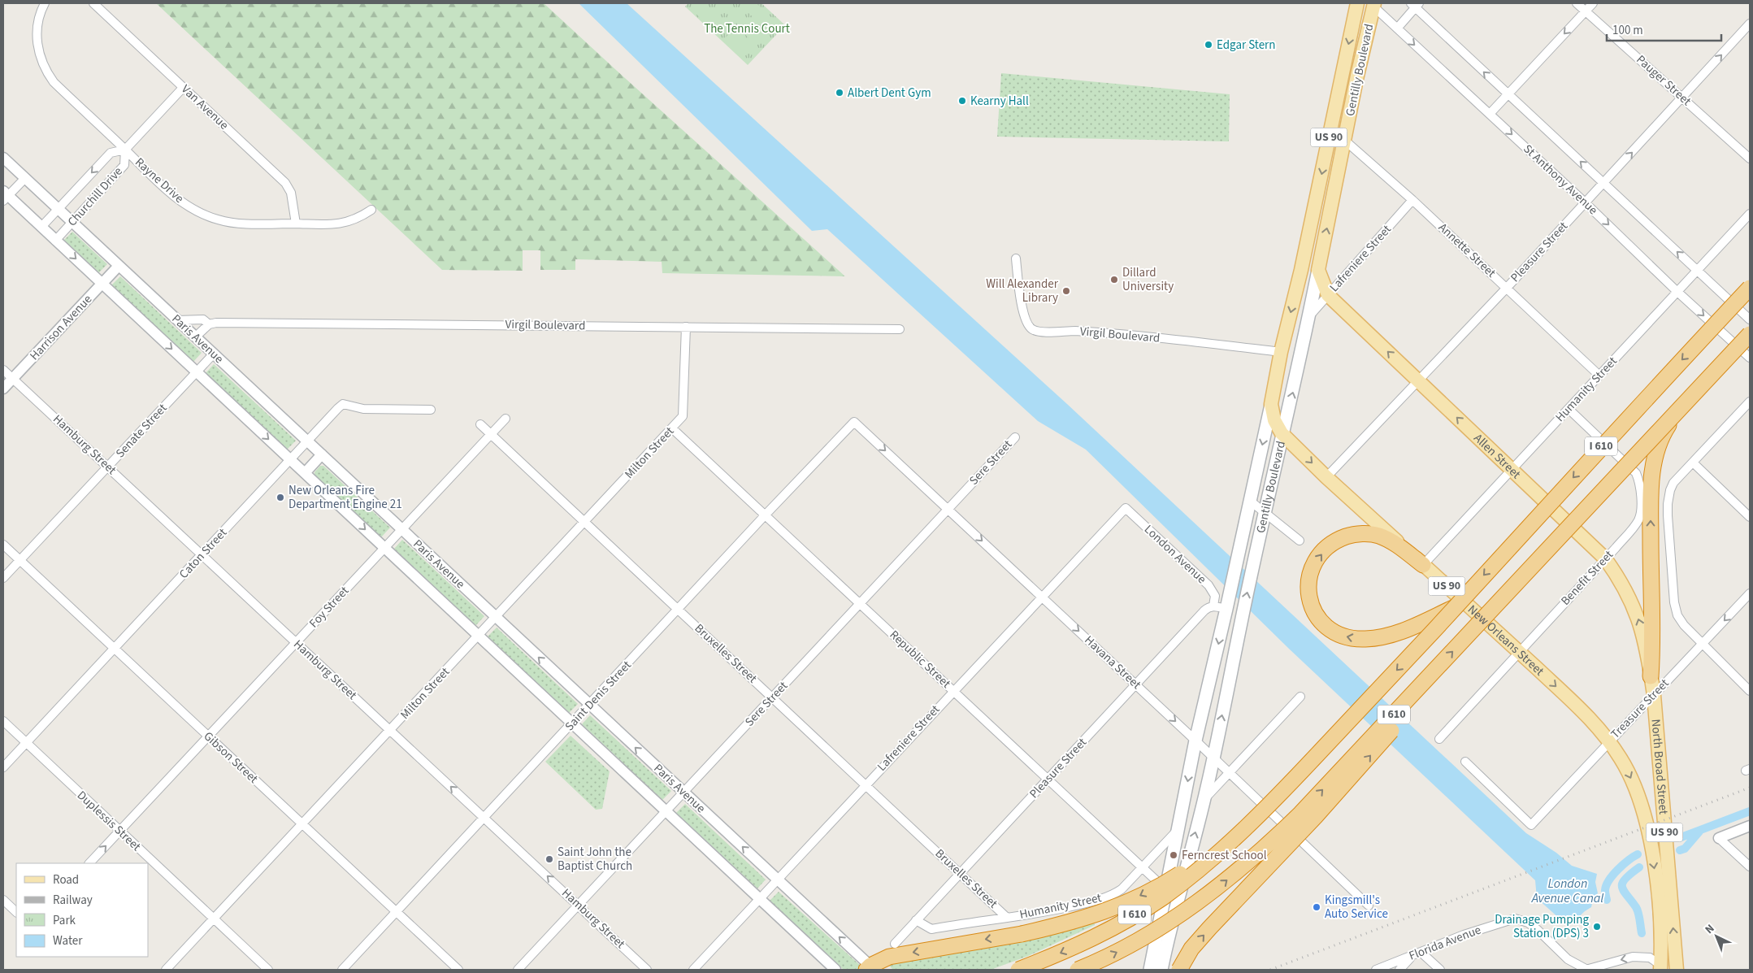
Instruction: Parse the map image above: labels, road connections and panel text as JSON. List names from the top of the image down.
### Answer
{
  "streets": {
    "highway": ["I 610"],
    "main road": [
      "Gentilly Boulevard",
      "US 90",
      "Allen Street",
      "New Orleans Street",
      "North Broad Street"
    ],
    "street": [
      "Pauger Street",
      "Van Avenue",
      "St Anthony Avenue",
      "Rayne Drive",
      "Churchill Drive",
      "Annette Street",
      "Pleasure Street",
      "Lafreniere Street",
      "Virgil Boulevard",
      "Harrison Avenue",
      "Paris Avenue",
      "Humanity Street",
      "Senate Street",
      "Hamburg Street",
      "Milton Street",
      "Sere Street",
      "Caton Street",
      "London Avenue",
      "Benefit Street",
      "Foy Street",
      "Bruxelles Street",
      "Republic Street",
      "Havana Street",
      "Saint Denis Street",
      "Treasure Street",
      "Gibson Street",
      "Duplessis Street",
      "Florida Avenue"
    ]
  },
  "crossings": [
    ["Gentilly Boulevard", "St Anthony Avenue"],
    ["Gentilly Boulevard", "Annette Street"],
    ["Gentilly Boulevard", "Lafreniere Street"],
    ["Gentilly Boulevard", "Virgil Boulevard"],
    ["Gentilly Boulevard", "Humanity Street"],
    ["Gentilly Boulevard", "Allen Street"],
    ["Gentilly Boulevard", "New Orleans Street"],
    ["Gentilly Boulevard", "Republic Street"],
    ["Gentilly Boulevard", "Havana Street"],
    ["Pauger Street", "Pleasure Street"],
    ["Van Avenue", "Rayne Drive"],
    ["Van Avenue", "Churchill Drive"],
    ["St Anthony Avenue", "Pleasure Street"],
    ["St Anthony Avenue", "Humanity Street"],
    ["Rayne Drive", "Churchill Drive"],
    ["Churchill Drive", "Paris Avenue"],
    ["Annette Street", "Pleasure Street"],
    ["Annette Street", "Lafreniere Street"],
    ["Annette Street", "Humanity Street"],
    ["Pleasure Street", "Humanity Street"],
    ["Pleasure Street", "Allen Street"],
    ["Pleasure Street", "London Avenue"],
    ["Pleasure Street", "New Orleans Street"],
    ["Pleasure Street", "Bruxelles Street"],
    ["Pleasure Street", "Republic Street"],
    ["Pleasure Street", "Havana Street"],
    ["Lafreniere Street", "Paris Avenue"],
    ["Lafreniere Street", "Allen Street"],
    ["Lafreniere Street", "London Avenue"],
    ["Lafreniere Street", "Bruxelles Street"],
    ["Lafreniere Street", "Republic Street"],
    ["Lafreniere Street", "Havana Street"],
    ["Virgil Boulevard", "Paris Avenue"],
    ["Virgil Boulevard", "Milton Street"],
    ["Harrison Avenue", "Paris Avenue"],
    ["Harrison Avenue", "Hamburg Street"],
    ["Paris Avenue", "Senate Street"],
    ["Paris Avenue", "Milton Street"],
    ["Paris Avenue", "Sere Street"],
    ["Paris Avenue", "Caton Street"],
    ["Paris Avenue", "Foy Street"],
    ["Paris Avenue", "Saint Denis Street"],
    ["Humanity Street", "Allen Street"],
    ["Humanity Street", "Benefit Street"],
    ["Humanity Street", "New Orleans Street"],
    ["Humanity Street", "Bruxelles Street"],
    ["Humanity Street", "Republic Street"],
    ["Senate Street", "Hamburg Street"],
    ["Senate Street", "Gibson Street"],
    ["Hamburg Street", "Milton Street"],
    ["Hamburg Street", "Sere Street"],
    ["Hamburg Street", "Caton Street"],
    ["Hamburg Street", "Foy Street"],
    ["Hamburg Street", "Saint Denis Street"],
    ["Milton Street", "Bruxelles Street"],
    ["Milton Street", "Republic Street"],
    ["Milton Street", "Gibson Street"],
    ["Milton Street", "Duplessis Street"],
    ["Allen Street", "Benefit Street"],
    ["Allen Street", "North Broad Street"],
    ["Sere Street", "Bruxelles Street"],
    ["Sere Street", "Republic Street"],
    ["Sere Street", "Havana Street"],
    ["Caton Street", "Gibson Street"],
    ["Caton Street", "Duplessis Street"],
    ["Benefit Street", "New Orleans Street"],
    ["Foy Street", "Bruxelles Street"],
    ["Foy Street", "Gibson Street"],
    ["Foy Street", "Duplessis Street"],
    ["New Orleans Street", "Treasure Street"],
    ["New Orleans Street", "North Broad Street"],
    ["Bruxelles Street", "Saint Denis Street"],
    ["Republic Street", "Saint Denis Street"],
    ["Havana Street", "Saint Denis Street"],
    ["Saint Denis Street", "Gibson Street"],
    ["Treasure Street", "North Broad Street"]
  ],
  "one_way": ["Allen Street", "New Orleans Street", "Havana Street"],
  "water": ["London Avenue Canal"],
  "parks": ["The Tennis Court"],
  "places": [
    "Edgar Stern",
    "Albert Dent Gym",
    "Kearny Hall",
    "Dillard University",
    "Will Alexander Library",
    "New Orleans Fire Department Engine 21",
    "Ferncrest School",
    "Saint John the Baptist Church",
    "Kingsmill's Auto Service",
    "Drainage Pumping Station (DPS) 3"
  ],
  "legend": [
    "Road",
    "Railway",
    "Park",
    "Water"
  ],
  "scale_bar": "100 m",
  "north": "top left"
}
